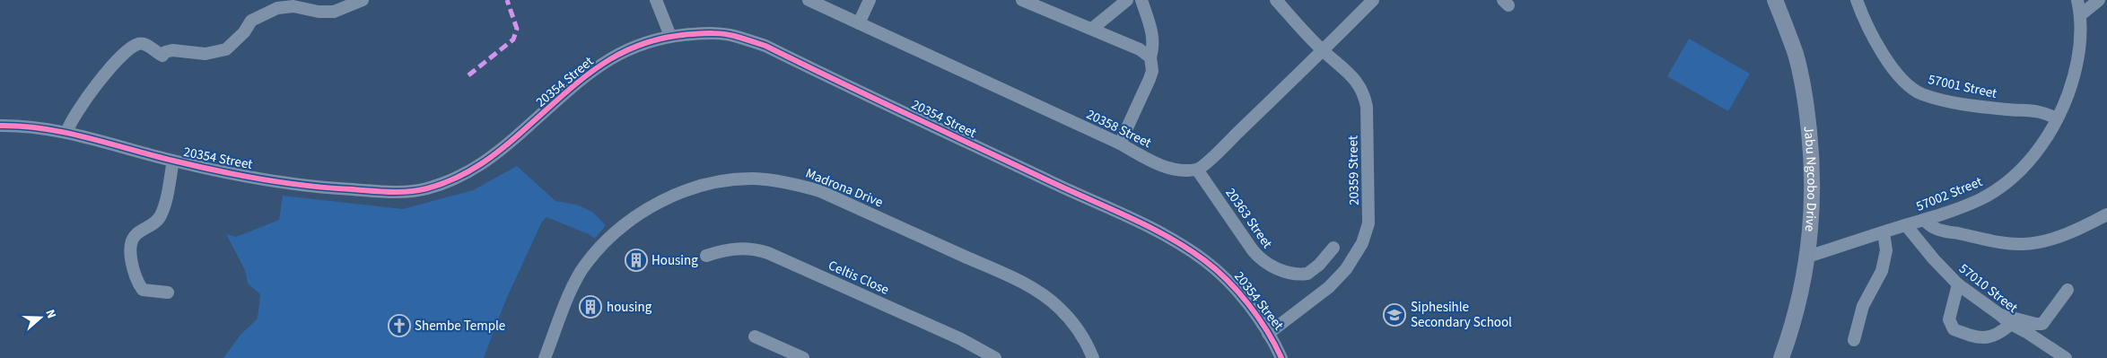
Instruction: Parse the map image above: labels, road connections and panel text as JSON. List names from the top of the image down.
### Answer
{
  "streets": {
    "main road": ["Jabu Ngcobo Drive"],
    "street": [
      "20354 Street",
      "57001 Street",
      "20358 Street",
      "20359 Street",
      "Madrona Drive",
      "57002 Street",
      "20363 Street",
      "Celtis Close",
      "57010 Street"
    ]
  },
  "crossings": [
    ["20354 Street", "20359 Street"],
    ["57001 Street", "57002 Street"],
    ["20358 Street", "20363 Street"],
    ["Jabu Ngcobo Drive", "57002 Street"],
    ["57002 Street", "57010 Street"]
  ],
  "places": {
    "building": ["Housing", "housing"],
    "school or university": ["Siphesihle Secondary School"],
    "church": ["Shembe Temple"]
  },
  "north": "right"
}
